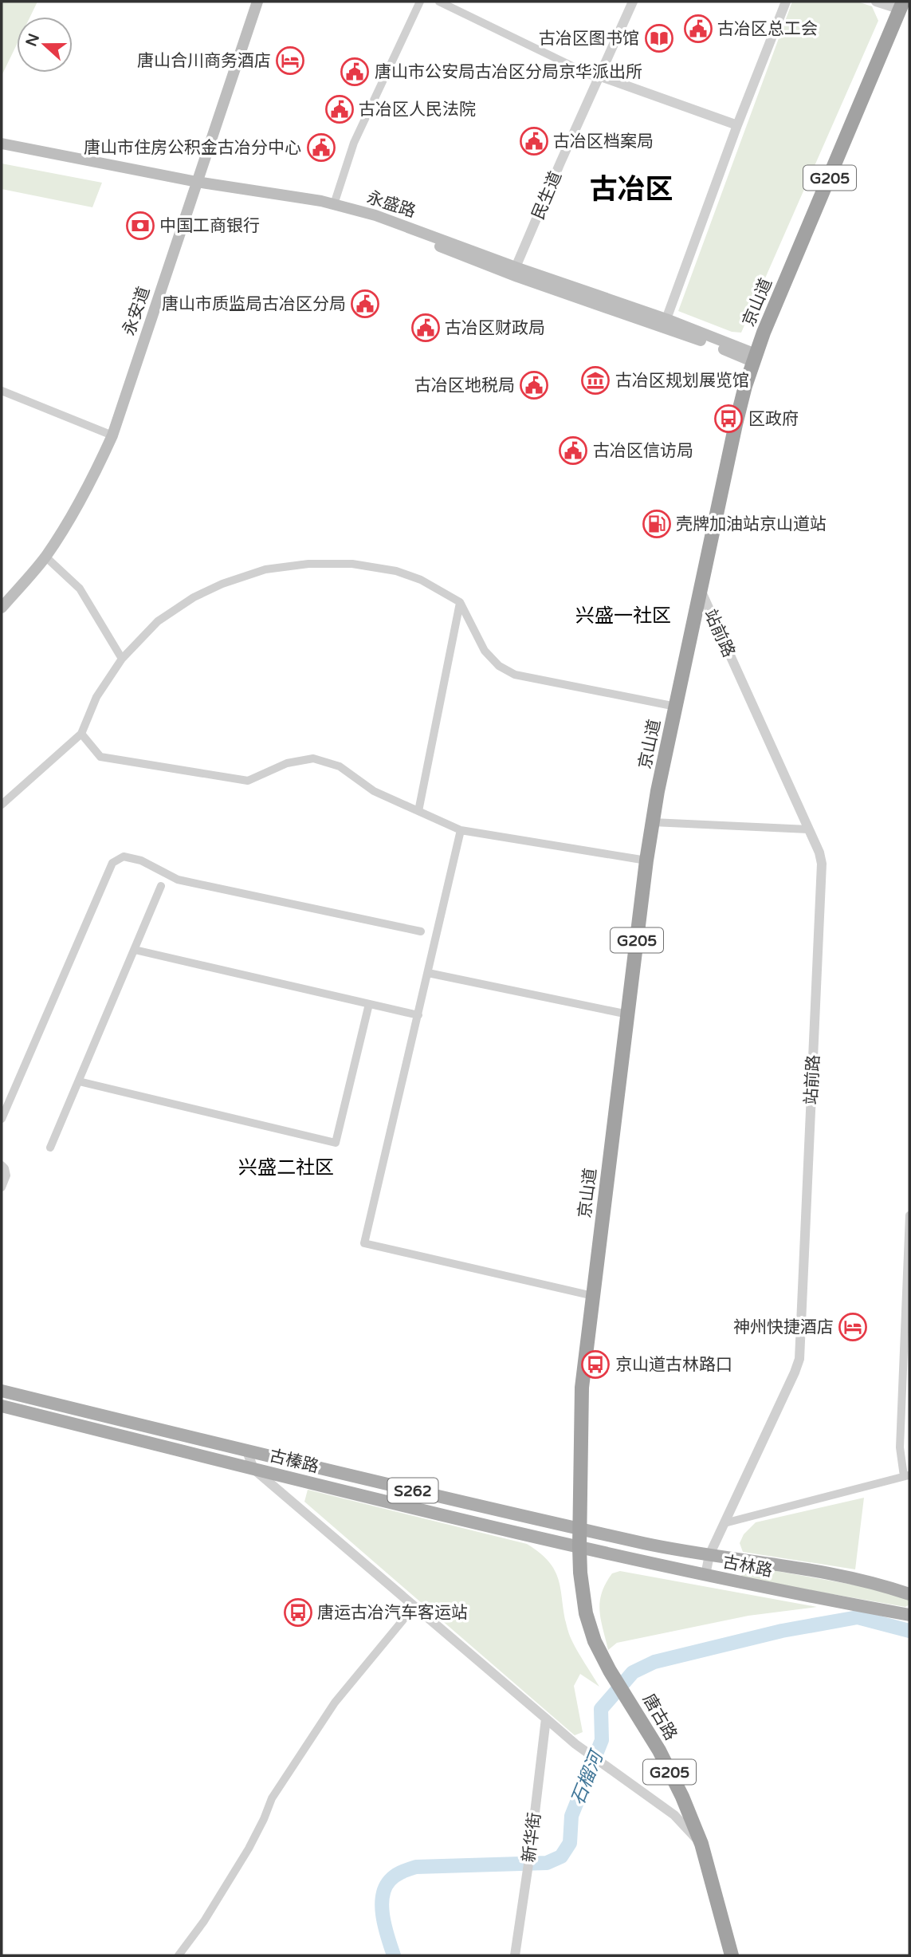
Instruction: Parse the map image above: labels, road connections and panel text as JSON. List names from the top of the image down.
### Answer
{
  "streets": {
    "highway": ["G205", "京山道", "唐古路"],
    "main road": [
      "永盛路",
      "永安道",
      "古榛路",
      "S262",
      "古林路"
    ],
    "street": ["民生道", "站前路", "新华街"]
  },
  "crossings": [
    ["民生道", "永盛路"],
    ["永盛路", "京山道"],
    ["永盛路", "永安道"],
    ["京山道", "站前路"],
    ["京山道", "古榛路"],
    ["京山道", "古林路"],
    ["京山道", "唐古路"],
    ["站前路", "古林路"],
    ["古榛路", "古林路"],
    ["古榛路", "唐古路"],
    ["古林路", "唐古路"]
  ],
  "districts": ["古冶区", "兴盛一社区", "兴盛二社区"],
  "water": ["石榴河"],
  "places": {
    "public building": [
      "古冶区总工会",
      "唐山市公安局古冶区分局京华派出所",
      "古冶区人民法院",
      "古冶区档案局",
      "唐山市住房公积金古冶分中心",
      "唐山市质监局古冶区分局",
      "古冶区财政局",
      "古冶区地税局",
      "古冶区信访局"
    ],
    "library": ["古冶区图书馆"],
    "hotel": ["唐山合川商务酒店", "神州快捷酒店"],
    "bank": ["中国工商银行"],
    "museum": ["古冶区规划展览馆"],
    "bus stop": ["区政府", "京山道古林路口", "唐运古冶汽车客运站"],
    "fuel station": ["壳牌加油站京山道站"]
  },
  "north": "left"
}
